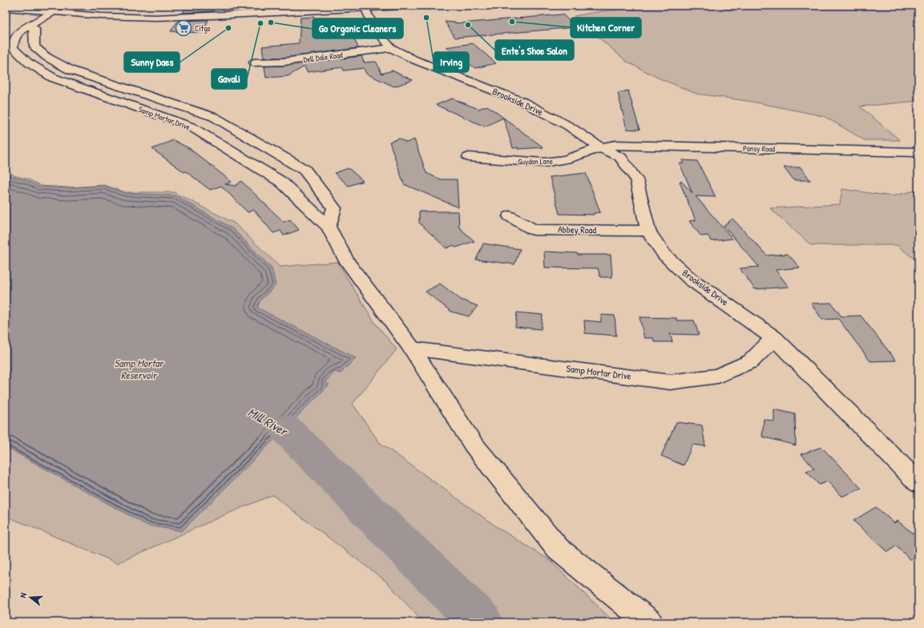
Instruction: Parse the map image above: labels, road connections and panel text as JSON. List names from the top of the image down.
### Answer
{
  "streets": {
    "main road": [
      "Dell Dale Road",
      "Brookside Drive",
      "Samp Mortar Drive",
      "Pansy Road",
      "Guydan Lane",
      "Abbey Road"
    ]
  },
  "crossings": [
    ["Dell Dale Road", "Brookside Drive"],
    ["Brookside Drive", "Samp Mortar Drive"],
    ["Brookside Drive", "Pansy Road"],
    ["Brookside Drive", "Guydan Lane"],
    ["Brookside Drive", "Abbey Road"],
    ["Pansy Road", "Guydan Lane"]
  ],
  "water": ["Samp Mortar Reservoir", "Mill River"],
  "places": {
    "other": [
      "Irving",
      "Kitchen Corner",
      "Go Organic Cleaners",
      "Gavali",
      "Ente's Shoe Salon",
      "Sunny Daes"
    ],
    "supermarket": ["Citgo"]
  },
  "north": "left"
}
